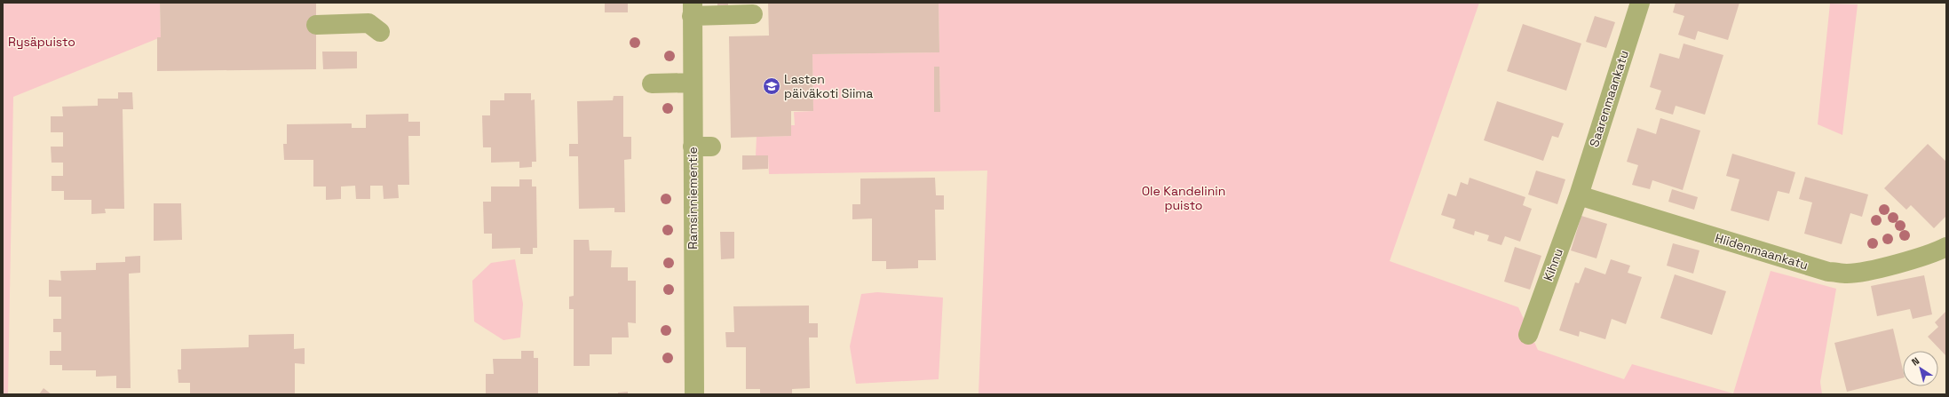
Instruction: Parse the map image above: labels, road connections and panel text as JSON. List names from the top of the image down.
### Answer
{
  "streets": {
    "street": [
      "Saarenmaankatu",
      "Ramsinniementie",
      "Hiidenmaankatu",
      "Kihnu"
    ]
  },
  "crossings": [
    ["Saarenmaankatu", "Hiidenmaankatu"],
    ["Saarenmaankatu", "Kihnu"],
    ["Hiidenmaankatu", "Kihnu"]
  ],
  "parks": ["Rysäpuisto", "Ole Kandelinin puisto"],
  "places": {
    "school or university": ["Lasten päiväkoti Siima"]
  },
  "north": "top left"
}
